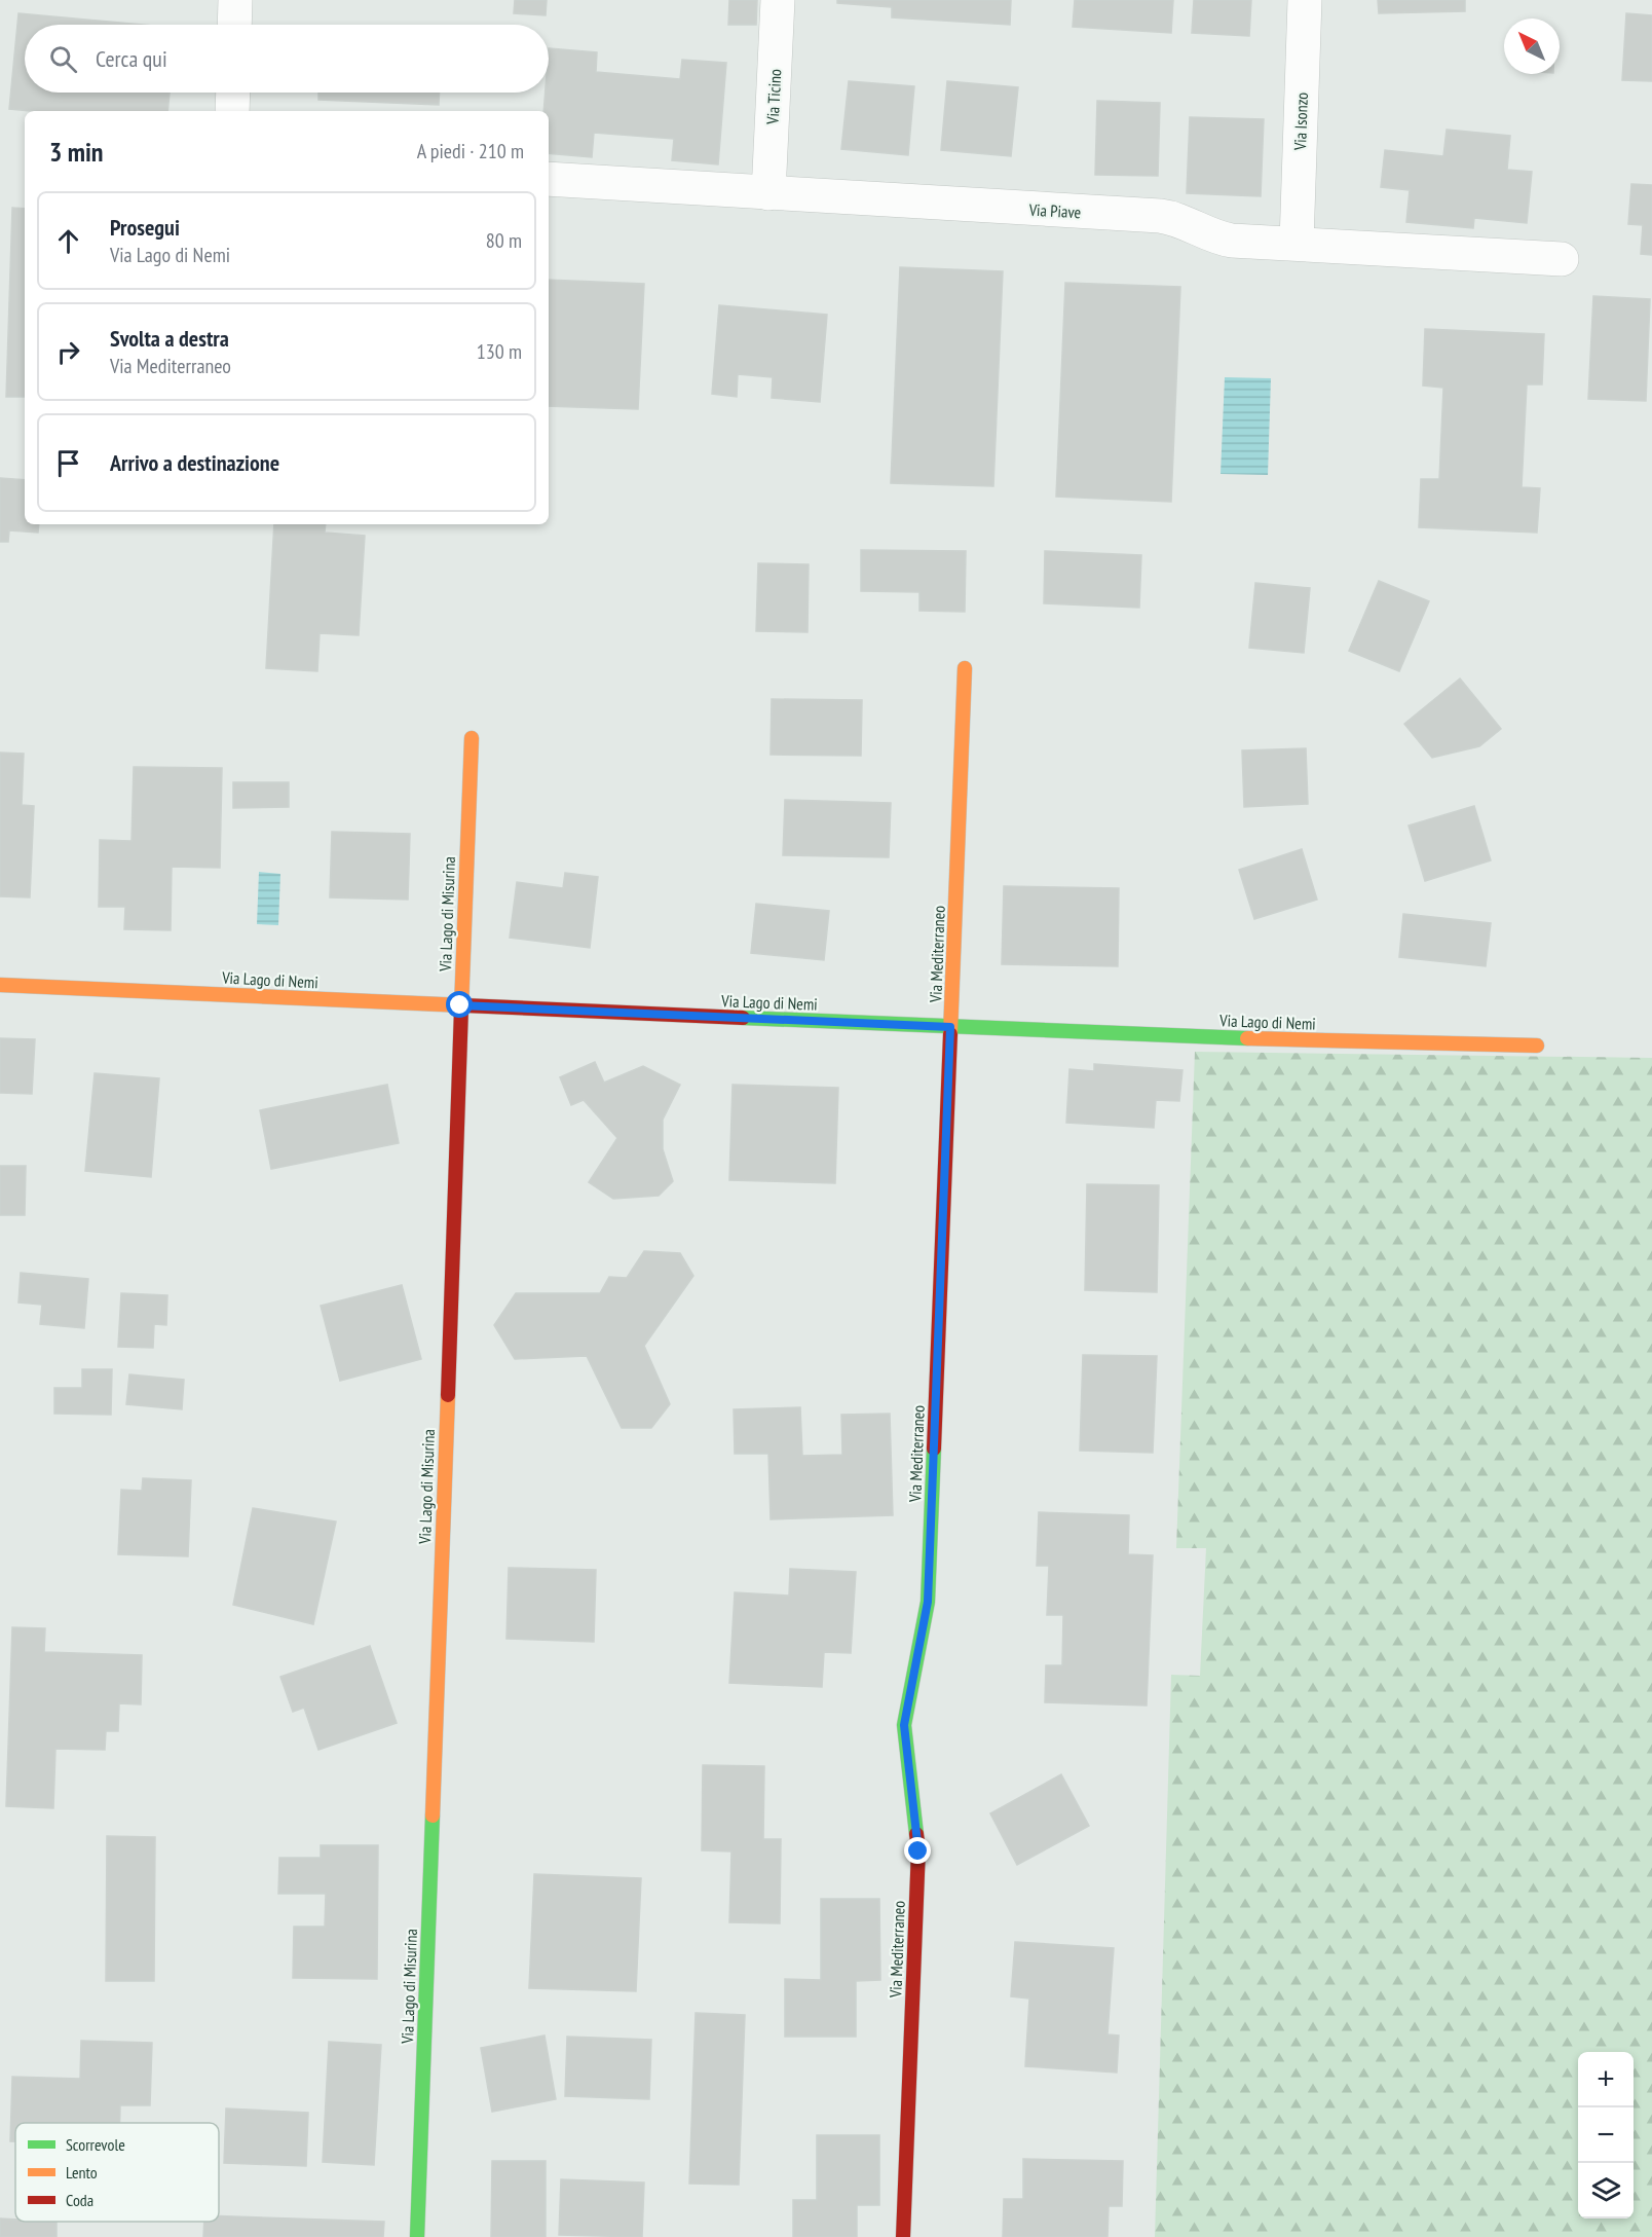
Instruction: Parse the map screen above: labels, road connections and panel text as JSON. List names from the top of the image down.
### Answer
{
  "streets": {
    "street": [
      "Via Ticino",
      "Via Isonzo",
      "Via Piave",
      "Via Lago di Misurina",
      "Via Mediterraneo",
      "Via Lago di Nemi"
    ]
  },
  "crossings": [
    ["Via Ticino", "Via Piave"],
    ["Via Isonzo", "Via Piave"],
    ["Via Lago di Misurina", "Via Lago di Nemi"],
    ["Via Mediterraneo", "Via Lago di Nemi"]
  ],
  "legend": ["Scorrevole", "Lento", "Coda"],
  "north": "top left",
  "page": {
    "search": "Cerca qui",
    "heading": ["3 min", "A piedi · 210 m"],
    "list": [
      ["Prosegui", "Via Lago di Nemi", "80 m"],
      ["Svolta a destra", "Via Mediterraneo", "130 m"],
      "Arrivo a destinazione"
    ],
    "map_buttons": ["+", "−"]
  }
}
